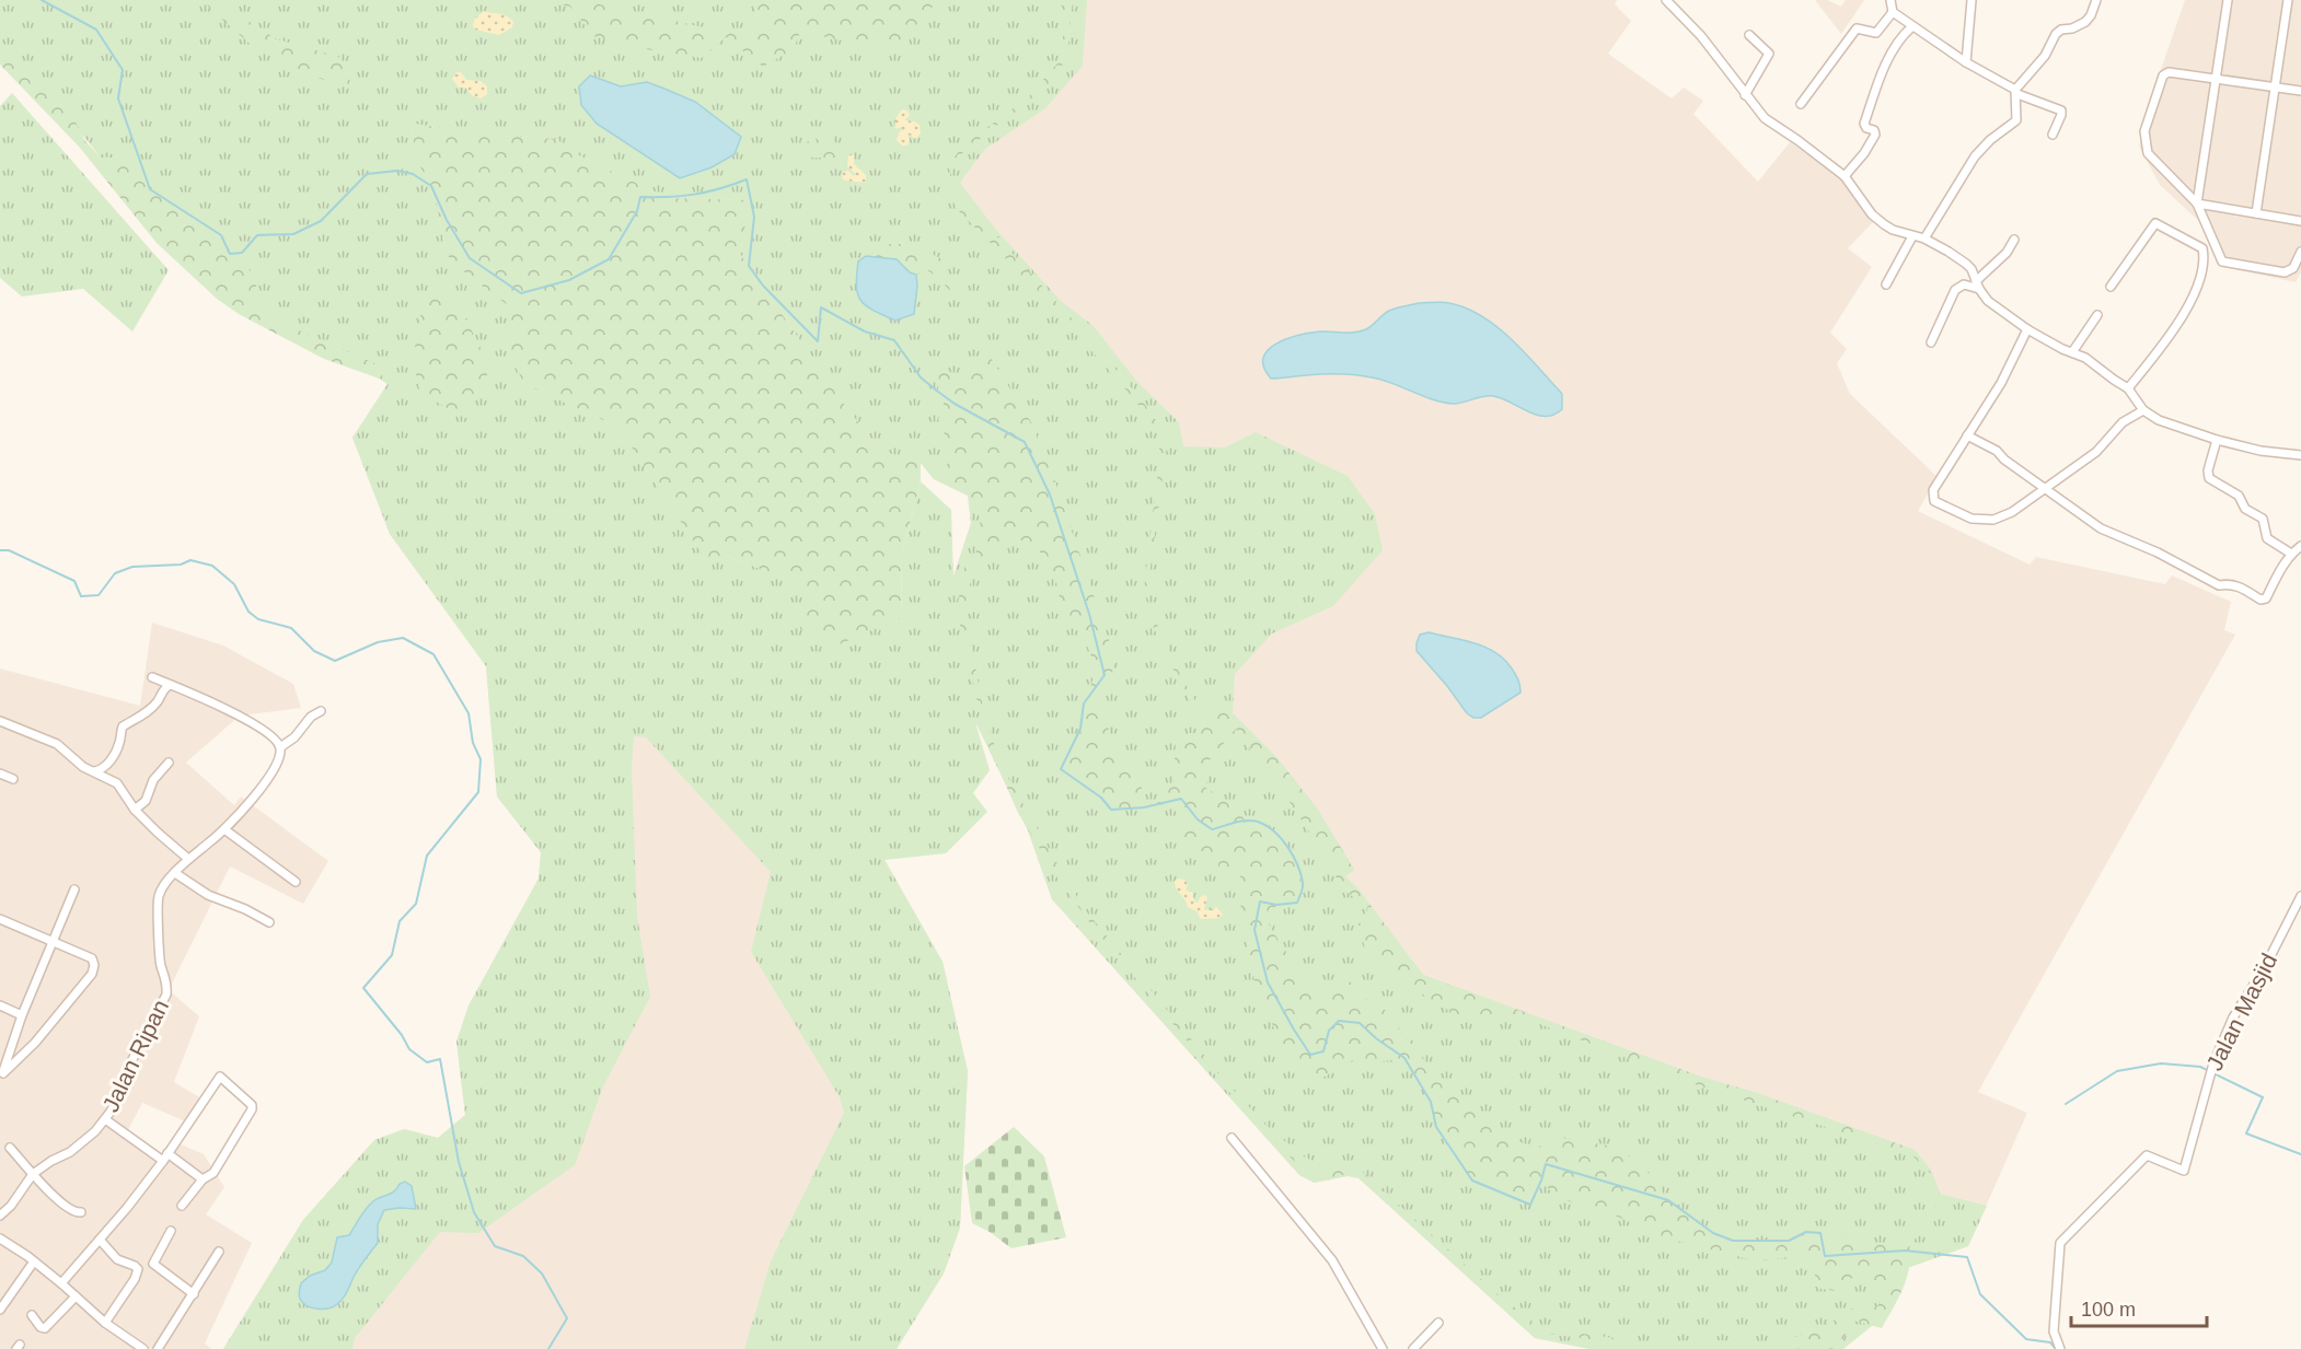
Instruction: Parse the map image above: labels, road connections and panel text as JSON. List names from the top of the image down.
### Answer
{
  "streets": {
    "street": ["Jalan Masjid", "Jalan Ripan"]
  },
  "scale_bar": "100 m"
}
